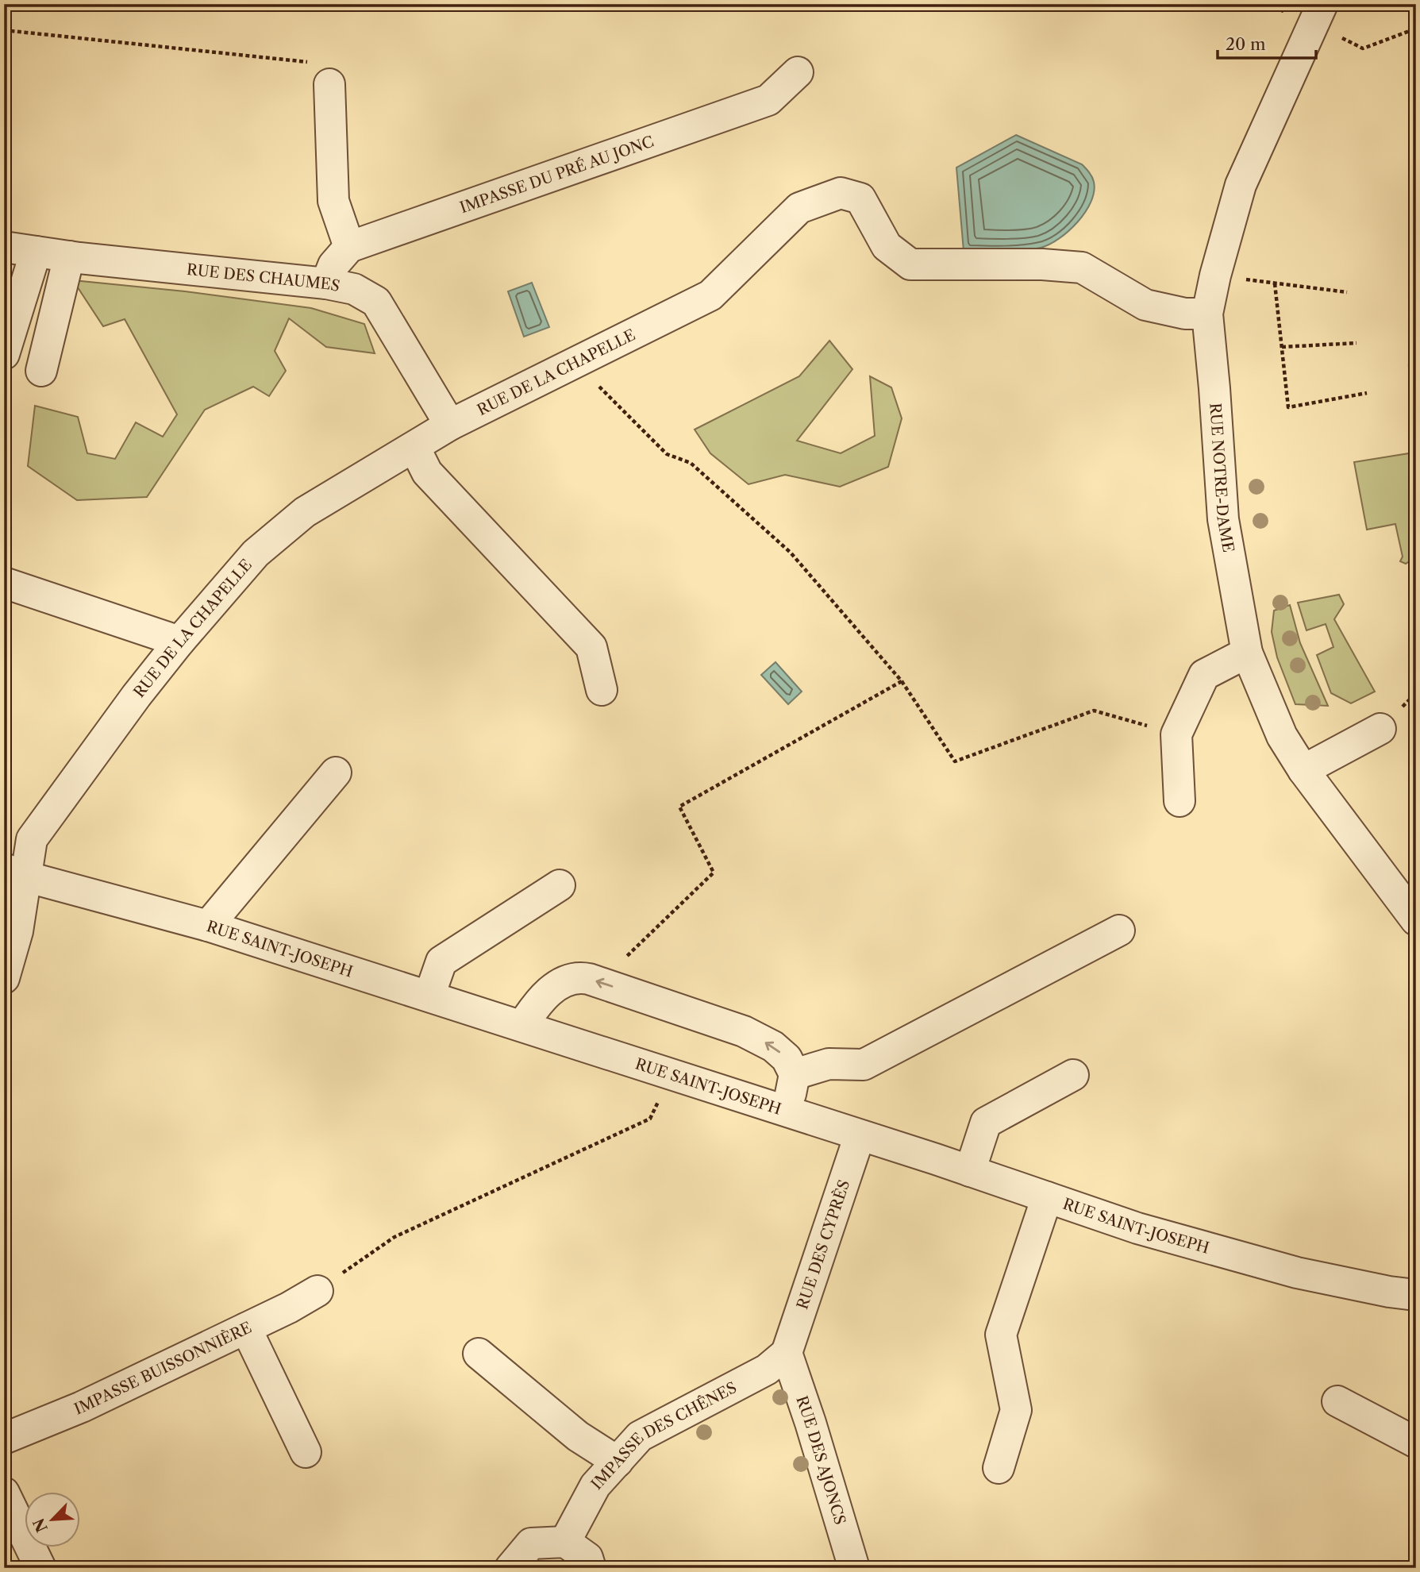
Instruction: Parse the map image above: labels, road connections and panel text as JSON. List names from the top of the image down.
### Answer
{
  "streets": {
    "street": [
      "IMPASSE DU PRÉ AU JONC",
      "RUE DES CHAUMES",
      "RUE DE LA CHAPELLE",
      "RUE NOTRE-DAME",
      "RUE SAINT-JOSEPH",
      "RUE DES CYPRÈS",
      "IMPASSE BUISSONNIÈRE",
      "IMPASSE DES CHÊNES",
      "RUE DES AJONCS"
    ]
  },
  "crossings": [
    ["RUE DES CHAUMES", "RUE DE LA CHAPELLE"],
    ["RUE DE LA CHAPELLE", "RUE NOTRE-DAME"],
    ["RUE DE LA CHAPELLE", "RUE SAINT-JOSEPH"],
    ["RUE SAINT-JOSEPH", "RUE DES CYPRÈS"],
    ["RUE DES CYPRÈS", "IMPASSE DES CHÊNES"],
    ["RUE DES CYPRÈS", "RUE DES AJONCS"],
    ["IMPASSE DES CHÊNES", "RUE DES AJONCS"]
  ],
  "scale_bar": "20 m",
  "north": "bottom left"
}
